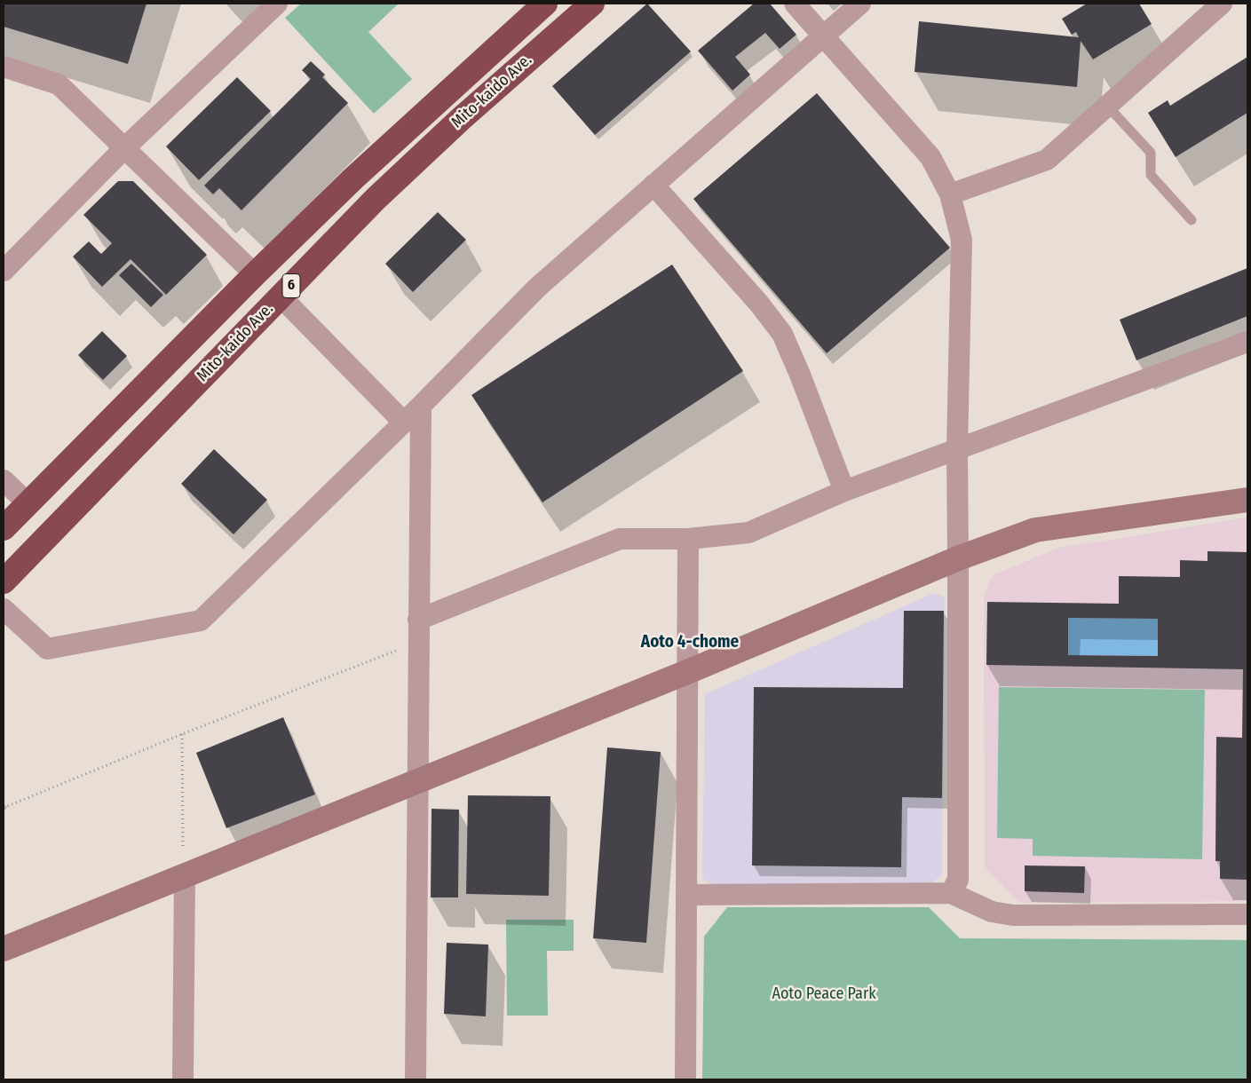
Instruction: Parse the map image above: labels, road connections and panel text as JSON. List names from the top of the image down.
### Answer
{
  "streets": {
    "highway": ["Mito-kaido Ave.", "6"]
  },
  "districts": ["Aoto 4-chome"],
  "parks": ["Aoto Peace Park"]
}
